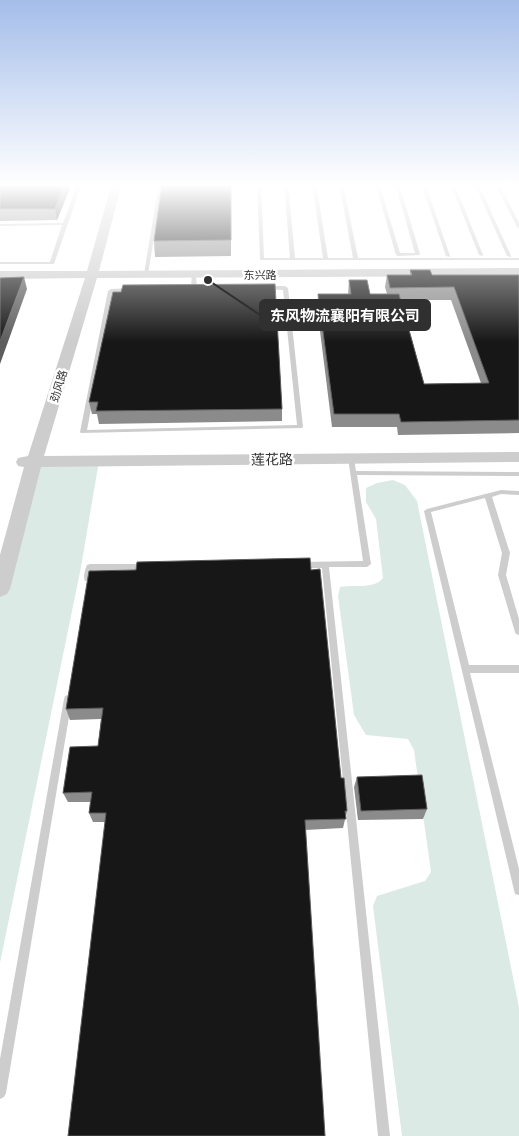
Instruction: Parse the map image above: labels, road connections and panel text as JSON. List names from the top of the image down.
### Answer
{
  "streets": {
    "street": ["东兴路", "劲风路", "莲花路"]
  },
  "crossings": [
    ["东兴路", "劲风路"],
    ["劲风路", "莲花路"]
  ],
  "places": ["东风物流襄阳有限公司"]
}
